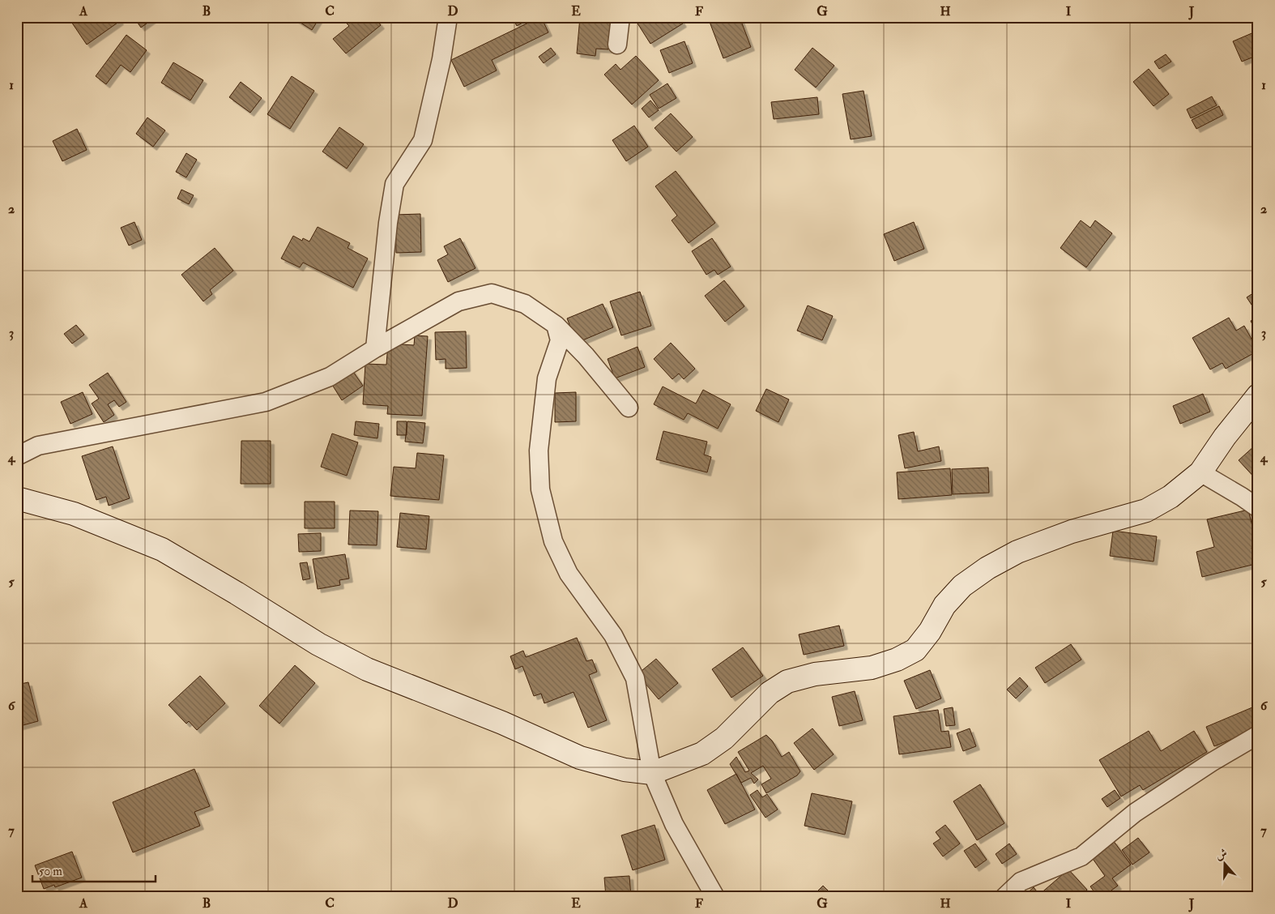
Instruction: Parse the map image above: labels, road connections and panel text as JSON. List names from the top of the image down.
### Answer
{
  "scale_bar": "50 m",
  "north": "top",
  "grid": {
    "columns": [
      "A",
      "B",
      "C",
      "D",
      "E",
      "F",
      "G",
      "H",
      "I",
      "J"
    ],
    "rows": [
      "1",
      "2",
      "3",
      "4",
      "5",
      "6",
      "7"
    ]
  }
}
